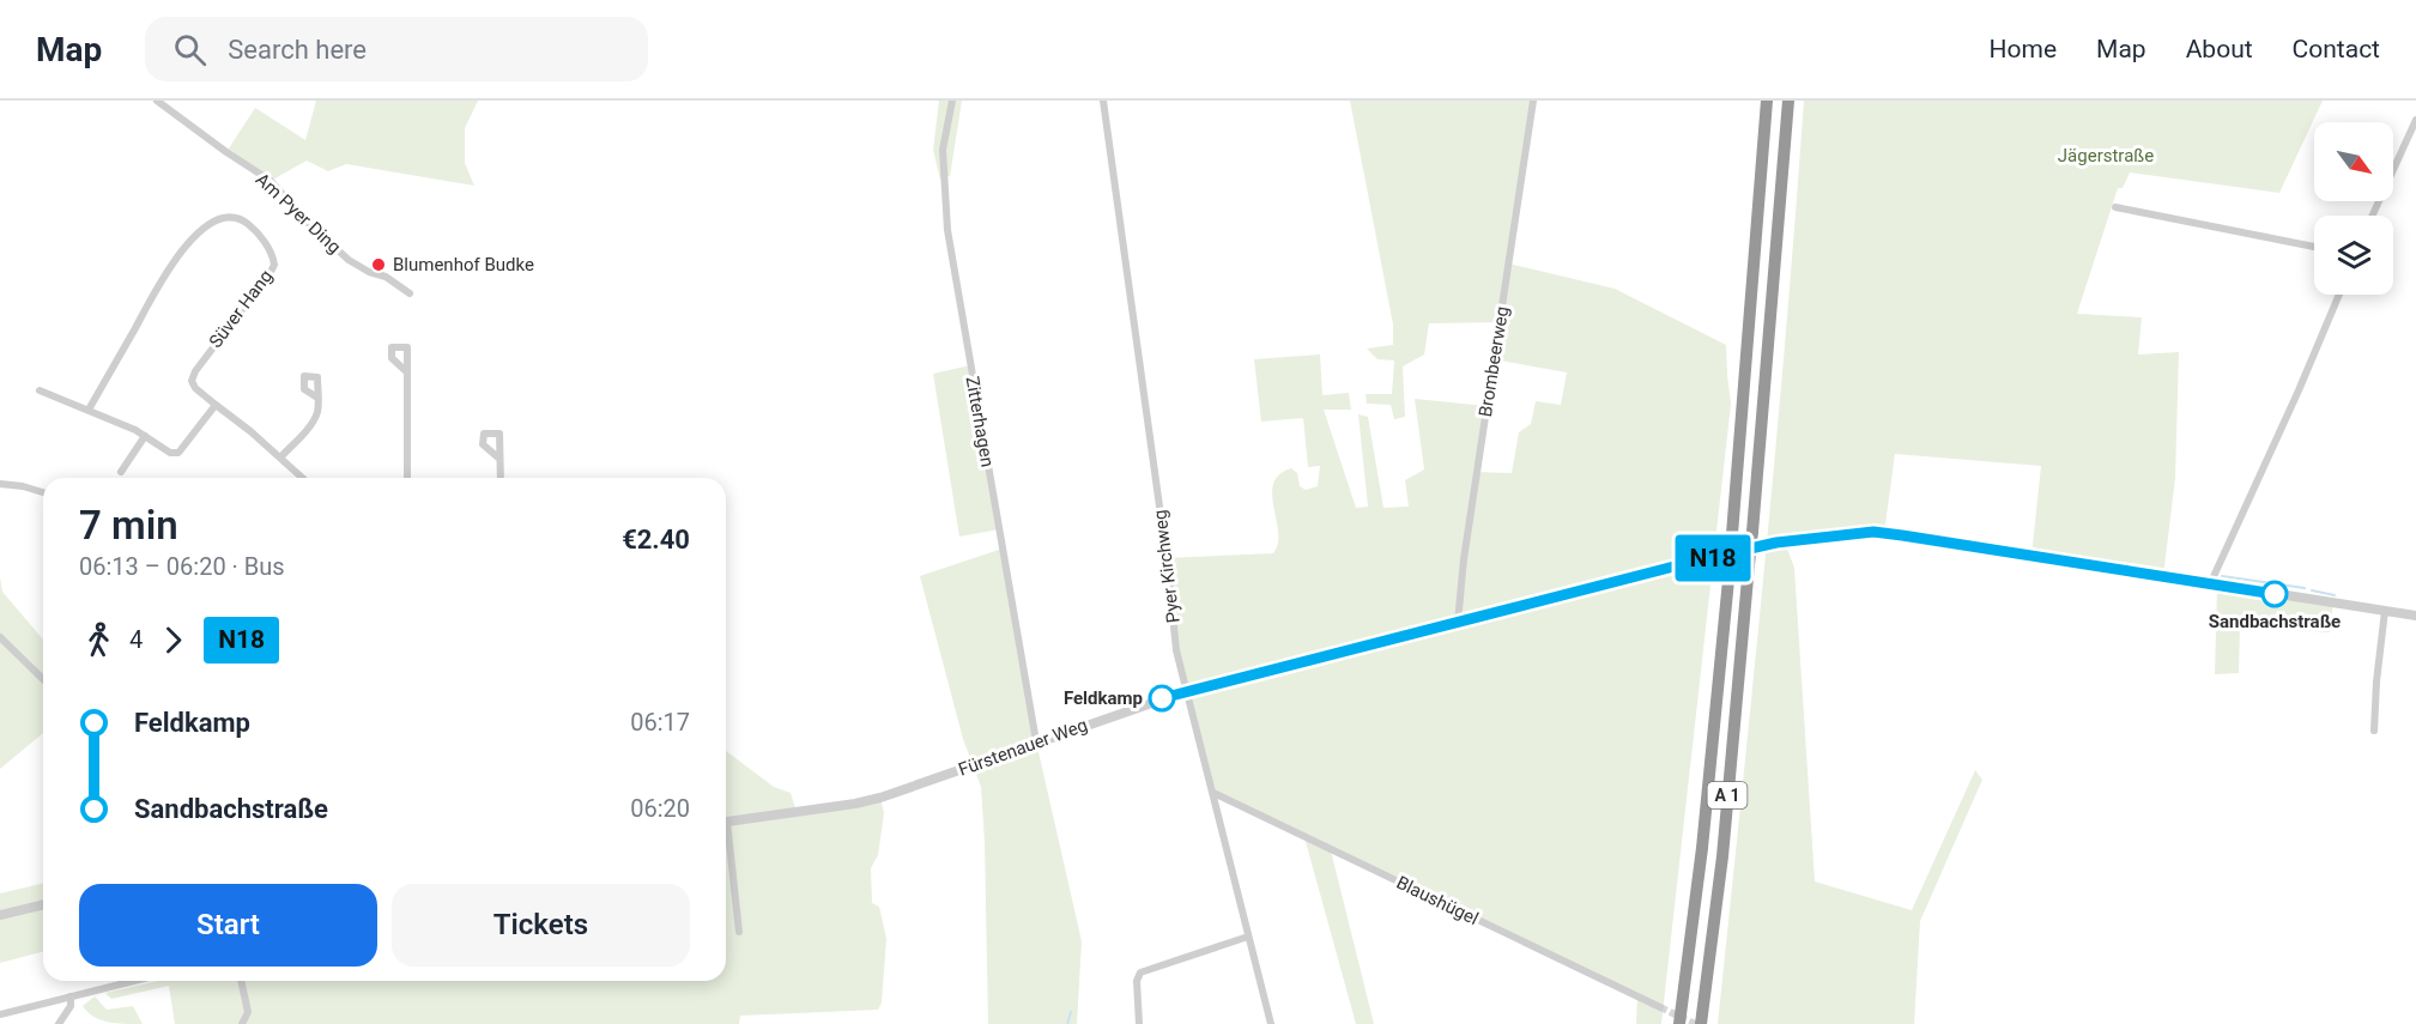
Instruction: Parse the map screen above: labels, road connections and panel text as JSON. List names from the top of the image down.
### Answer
{
  "streets": {
    "highway": ["A 1"],
    "street": [
      "Am Pyer Ding",
      "Süver Hang",
      "Brombeerweg",
      "Zitterhagen",
      "Pyer Kirchweg",
      "Fürstenauer Weg",
      "Blaushügel"
    ]
  },
  "crossings": [
    ["Brombeerweg", "Fürstenauer Weg"],
    ["Zitterhagen", "Fürstenauer Weg"],
    ["Pyer Kirchweg", "Fürstenauer Weg"],
    ["Pyer Kirchweg", "Blaushügel"]
  ],
  "parks": ["Jägerstraße"],
  "places": ["Blumenhof Budke", "Sandbachstraße", "Feldkamp"],
  "lines": ["bus line N18"],
  "north": "bottom right",
  "page": {
    "header": "Map",
    "search": "Search here",
    "nav": [
      "Home",
      "Map",
      "About",
      "Contact"
    ],
    "on_map": "N18",
    "heading": ["7 min", "06:13 – 06:20 · Bus", "€2.40"],
    "legs": ["4", "N18"],
    "list": [
      {
        "name": "Feldkamp",
        "value": "06:17"
      },
      {
        "name": "Sandbachstraße",
        "value": "06:20"
      }
    ],
    "buttons": ["Start", "Tickets"]
  }
}
